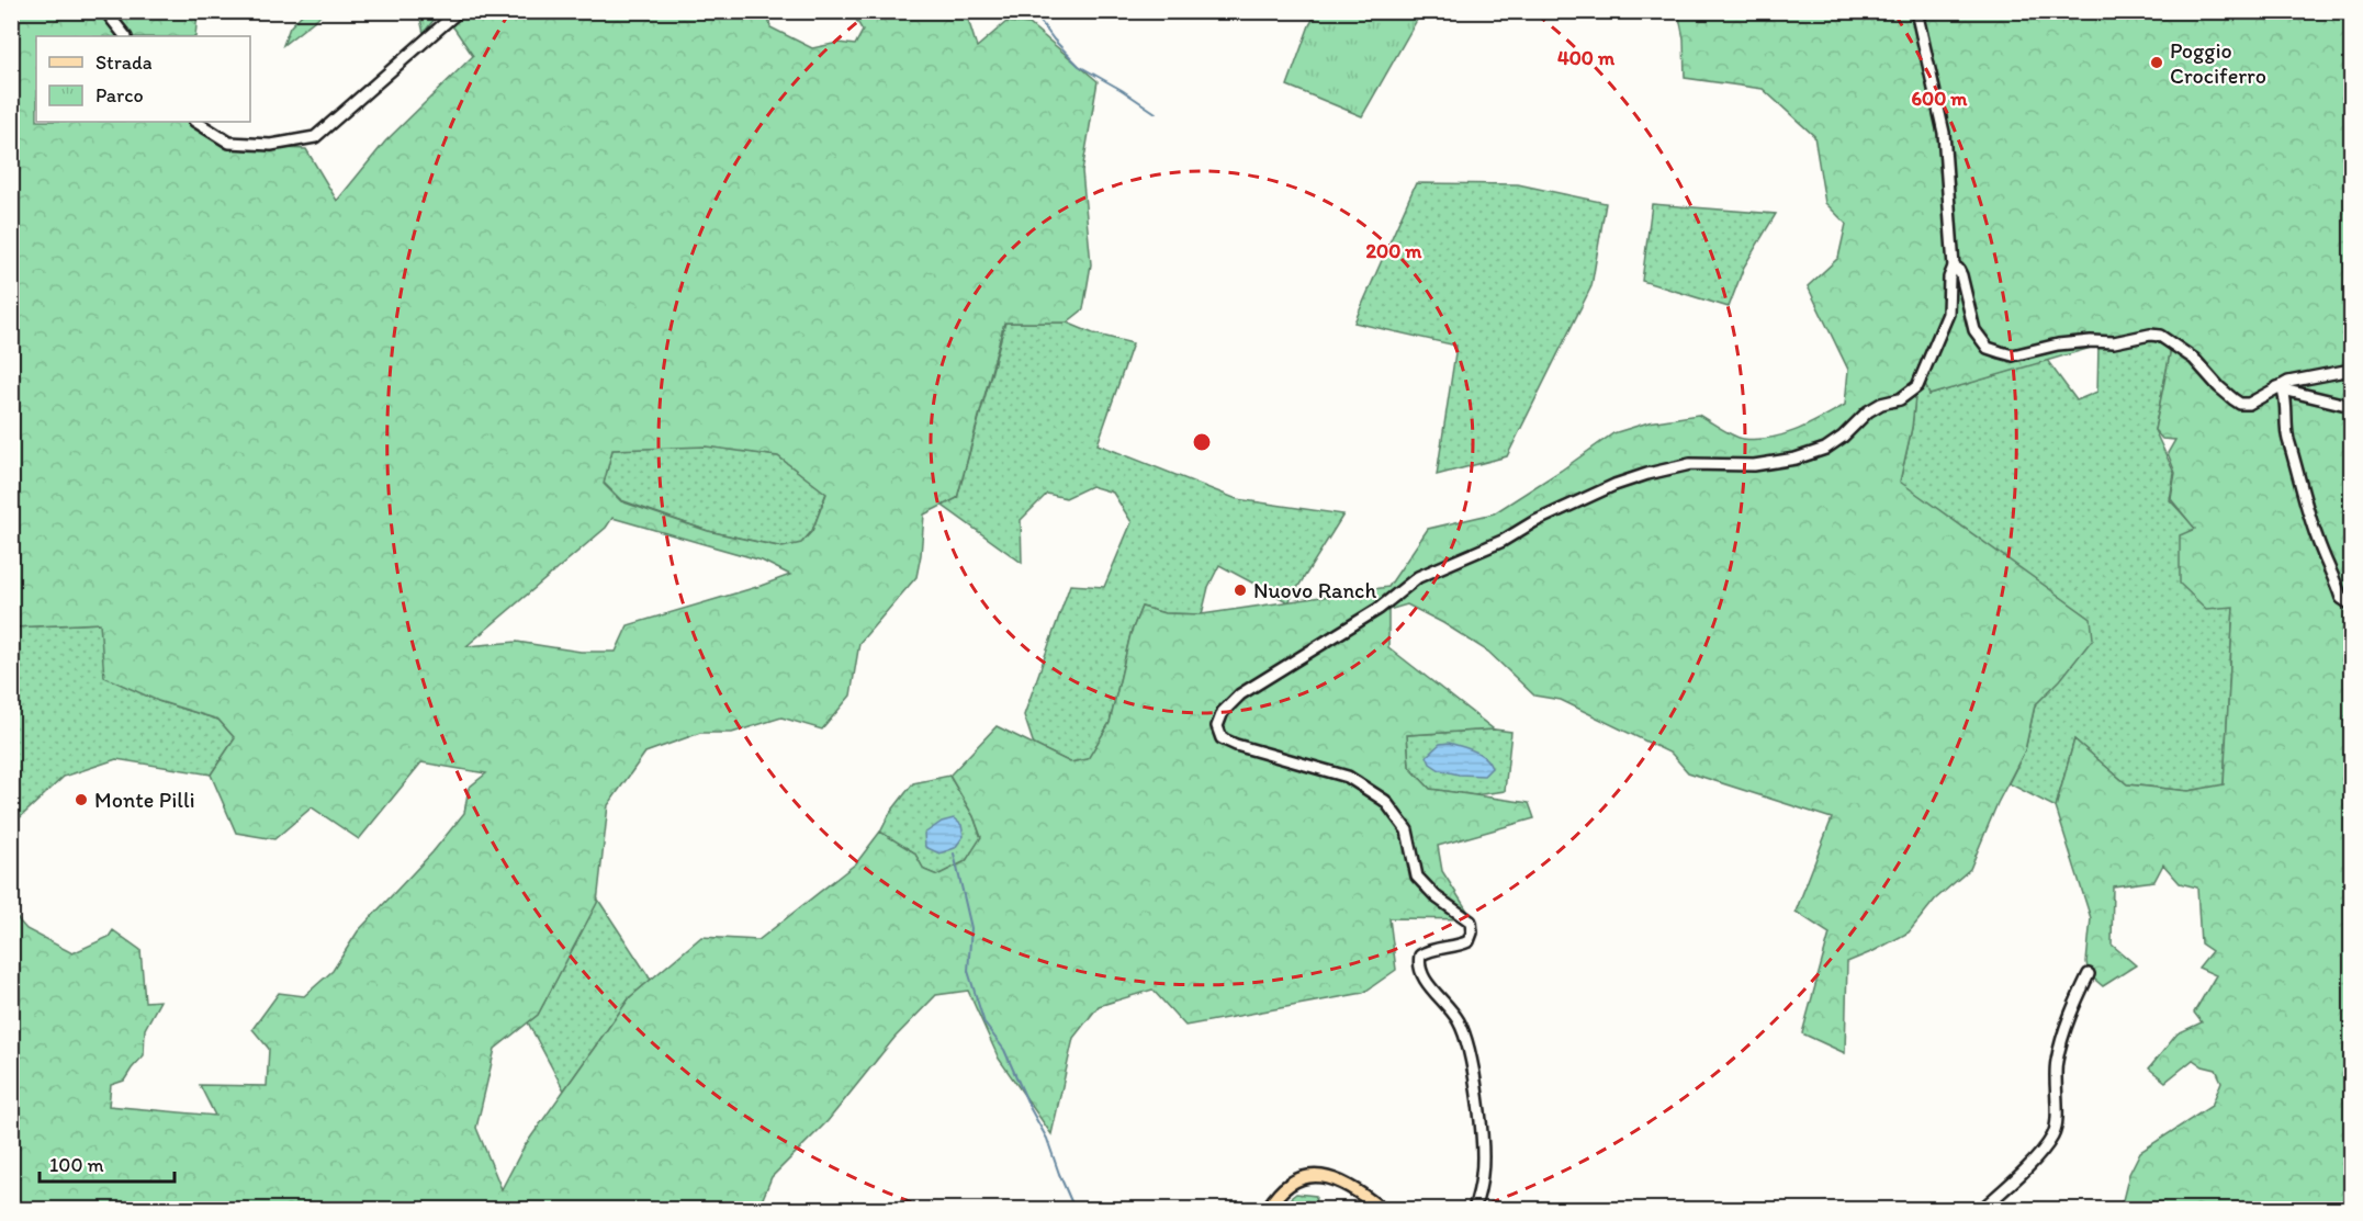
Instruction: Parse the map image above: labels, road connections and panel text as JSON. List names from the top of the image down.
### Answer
{
  "places": ["Poggio Crociferro", "Nuovo Ranch", "Monte Pilli"],
  "legend": ["Strada", "Parco"],
  "scale_bar": "100 m",
  "rings": ["400 m", "600 m", "200 m"]
}
